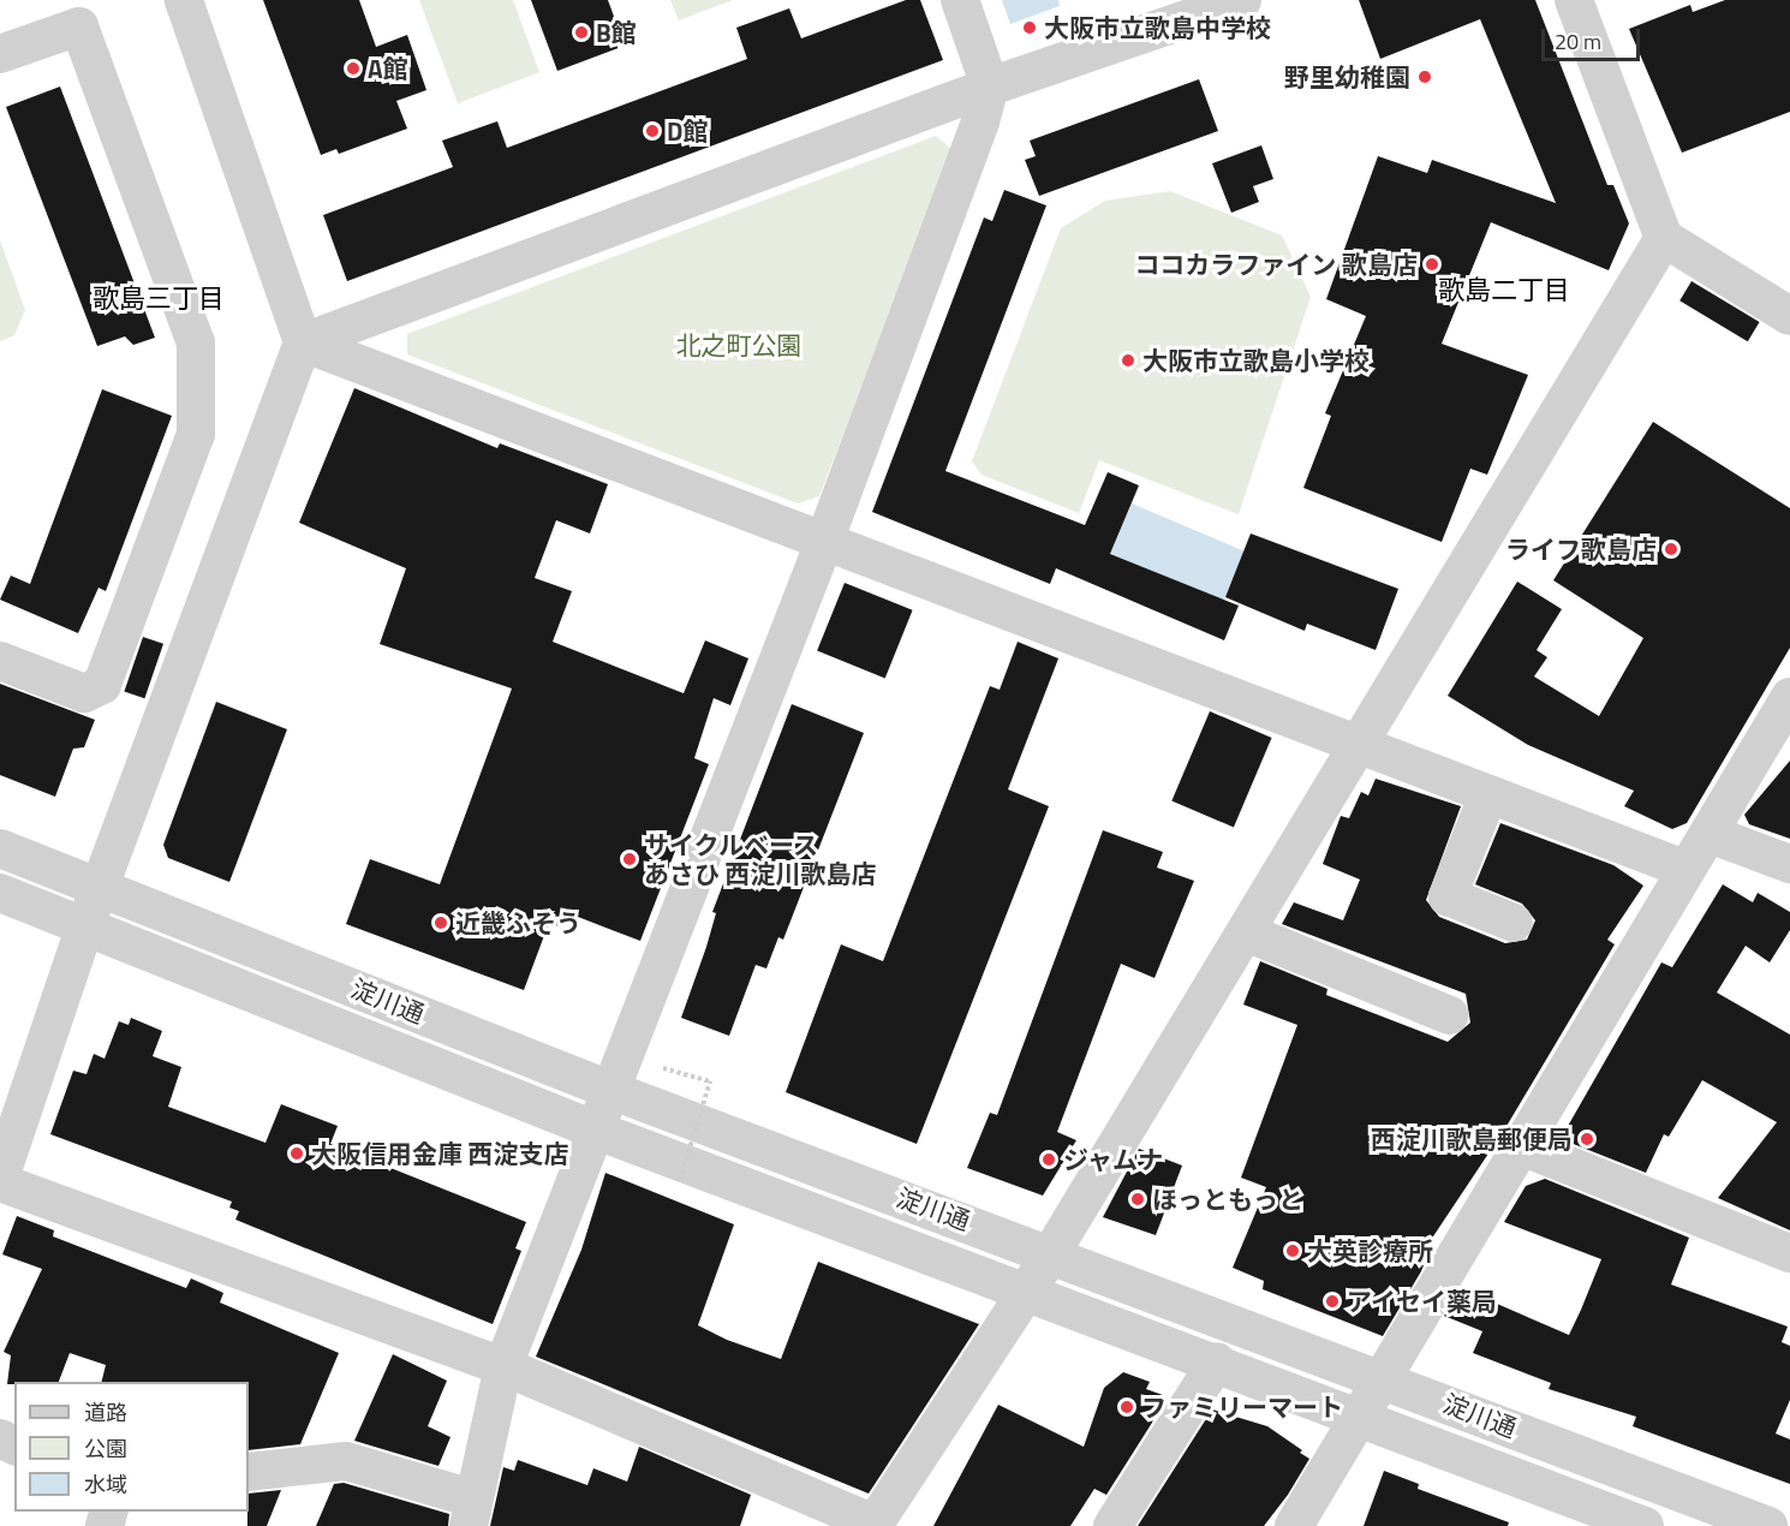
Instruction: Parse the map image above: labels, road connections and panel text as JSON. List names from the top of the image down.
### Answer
{
  "streets": {
    "street": ["淀川通"]
  },
  "districts": ["歌島二丁目", "歌島三丁目"],
  "parks": ["北之町公園"],
  "places": [
    "大阪市立歌島中学校",
    "B館",
    "A館",
    "野里幼稚園",
    "D館",
    "ココカラファイン 歌島店",
    "大阪市立歌島小学校",
    "ライフ歌島店",
    "サイクルベース あさひ 西淀川歌島店",
    "近畿ふそう",
    "西淀川歌島郵便局",
    "大阪信用金庫 西淀支店",
    "ジャムナ",
    "ほっともっと",
    "大英診療所",
    "アイセイ薬局",
    "ファミリーマート"
  ],
  "legend": ["道路", "公園", "水域"],
  "scale_bar": "20 m"
}
